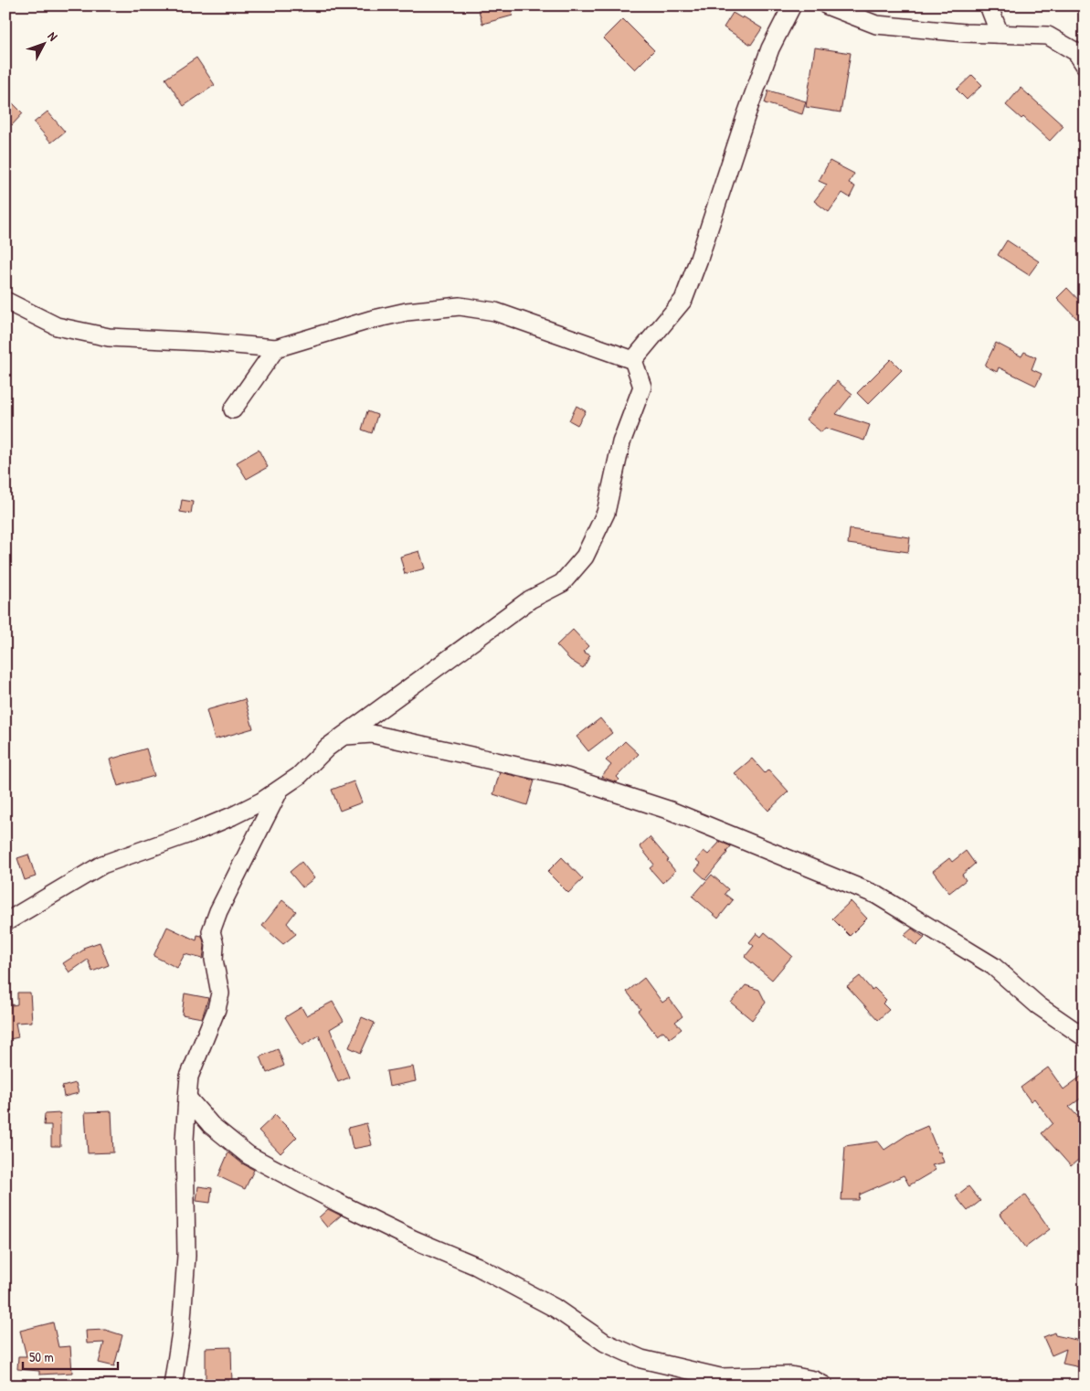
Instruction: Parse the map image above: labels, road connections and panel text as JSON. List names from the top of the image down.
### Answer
{
  "scale_bar": "50 m",
  "north": "top right"
}
